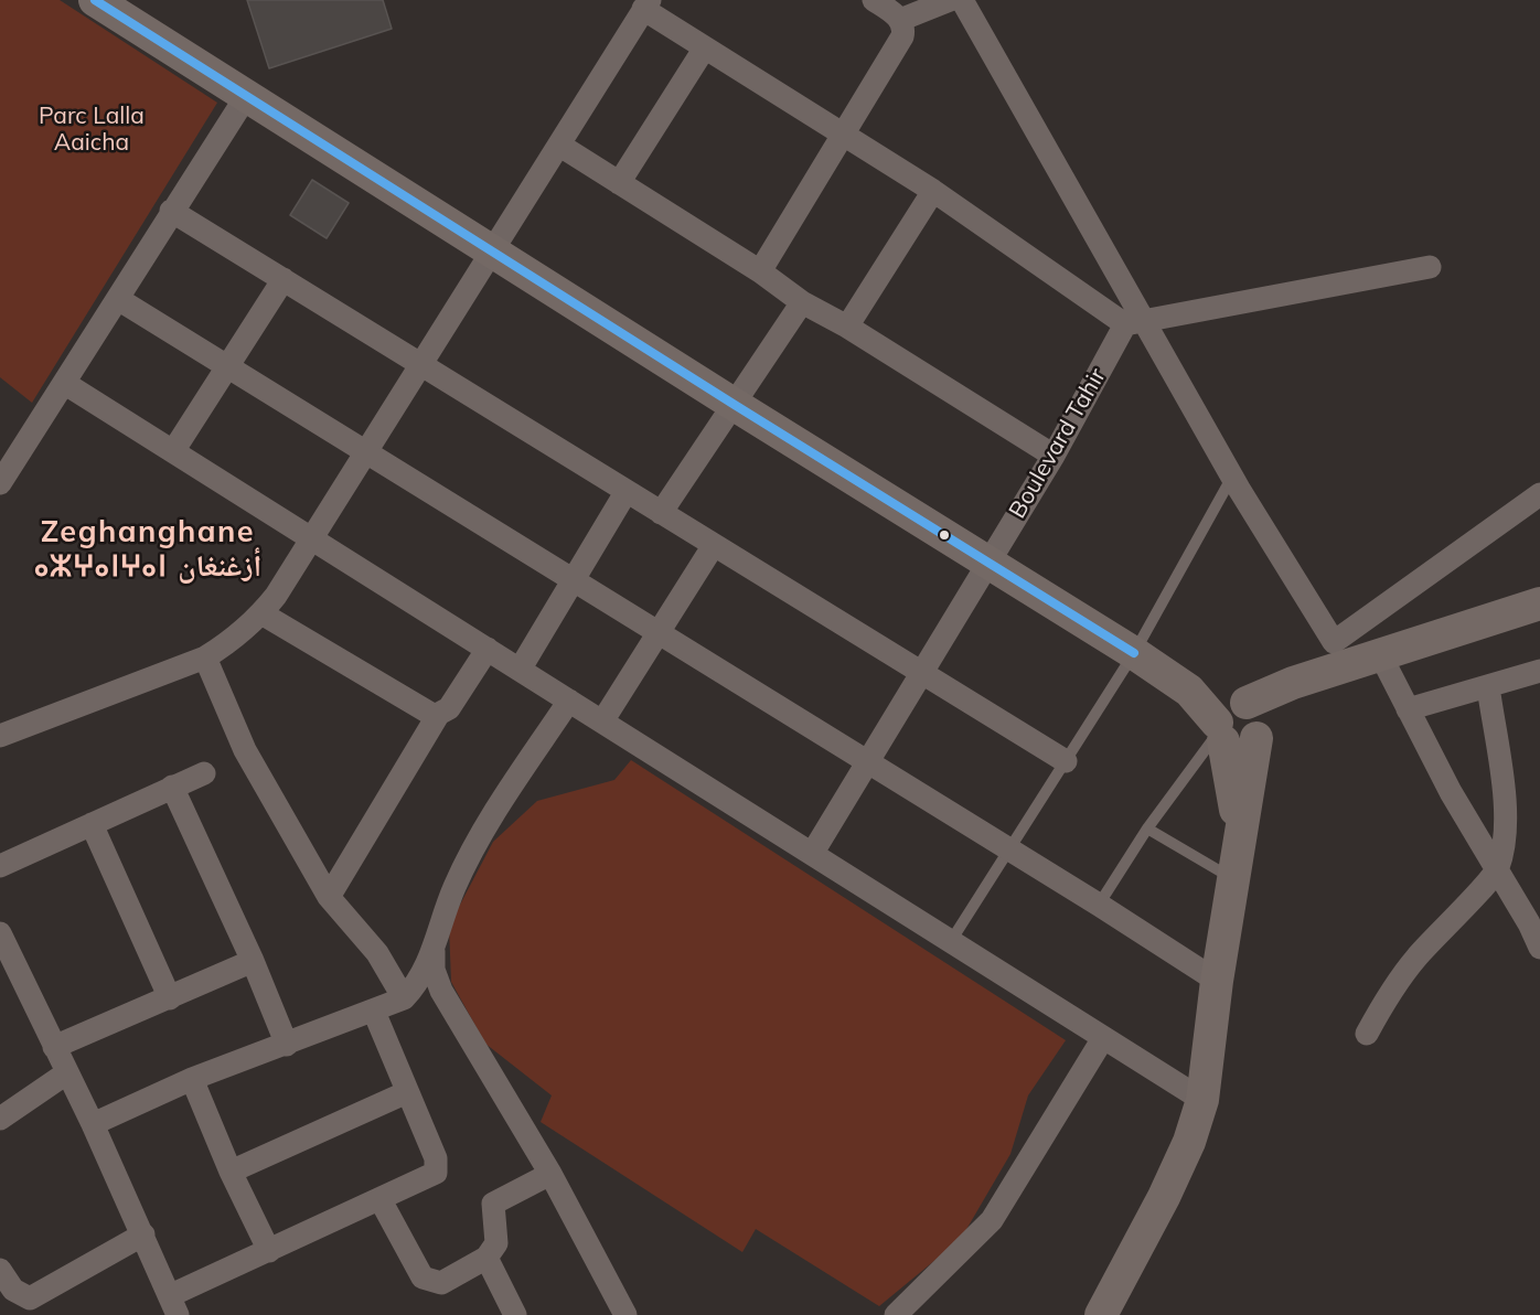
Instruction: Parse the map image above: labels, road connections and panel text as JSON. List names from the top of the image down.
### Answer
{
  "streets": {
    "street": ["Boulevard Tahir"]
  },
  "districts": ["Zeghanghane ⴰⵣⵖⴰⵏⵖⴰⵏ أزغنغان"],
  "parks": ["Parc Lalla Aaicha"]
}
